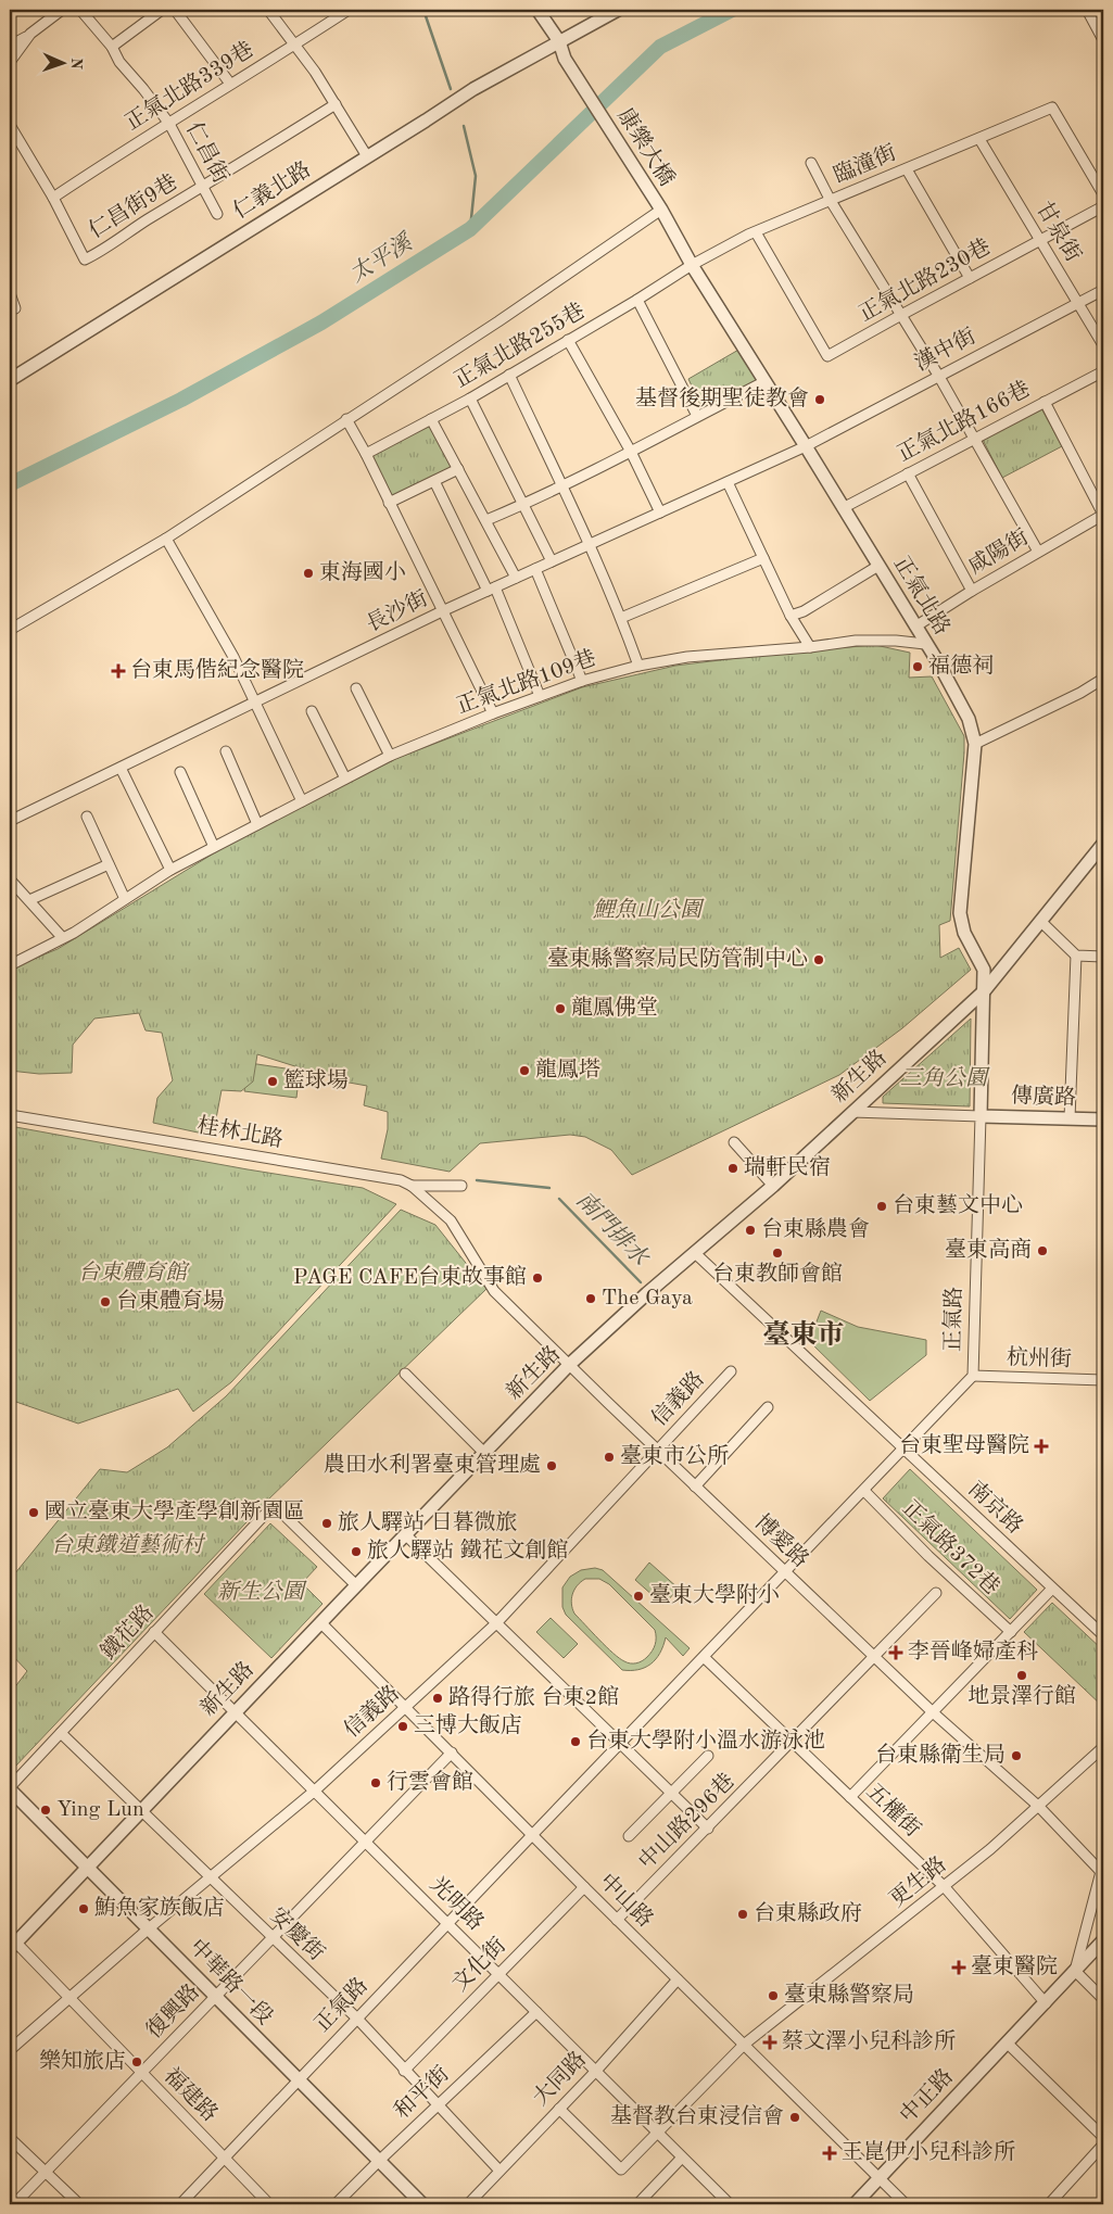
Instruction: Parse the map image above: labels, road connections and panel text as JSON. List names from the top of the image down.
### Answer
{
  "streets": {
    "street": [
      "正氣北路339巷",
      "康樂大橋",
      "仁昌街",
      "臨潼街",
      "仁義北路",
      "仁昌街9巷",
      "甘泉街",
      "正氣北路230巷",
      "正氣北路255巷",
      "漢中街",
      "正氣北路166巷",
      "咸陽街",
      "正氣北路",
      "長沙街",
      "正氣北路109巷",
      "新生路",
      "傳廣路",
      "桂林北路",
      "正氣路",
      "杭州街",
      "信義路",
      "南京路",
      "博愛路",
      "正氣路372巷",
      "鐵花路",
      "五權街",
      "中山路296巷",
      "更生路",
      "中山路",
      "光明路",
      "安慶街",
      "文化街",
      "中華路一段",
      "復興路",
      "大同路",
      "和平街",
      "福建路",
      "中正路"
    ]
  },
  "crossings": [
    ["正氣北路339巷", "仁昌街"],
    ["正氣北路339巷", "仁昌街9巷"],
    ["康樂大橋", "臨潼街"],
    ["康樂大橋", "仁義北路"],
    ["康樂大橋", "正氣北路255巷"],
    ["康樂大橋", "正氣北路"],
    ["仁昌街", "仁昌街9巷"],
    ["臨潼街", "甘泉街"],
    ["臨潼街", "正氣北路230巷"],
    ["臨潼街", "正氣北路255巷"],
    ["臨潼街", "正氣北路"],
    ["甘泉街", "正氣北路230巷"],
    ["甘泉街", "漢中街"],
    ["正氣北路255巷", "正氣北路"],
    ["漢中街", "正氣北路"],
    ["漢中街", "長沙街"],
    ["正氣北路166巷", "正氣北路"],
    ["咸陽街", "正氣北路"],
    ["正氣北路", "長沙街"],
    ["正氣北路", "正氣北路109巷"],
    ["正氣北路", "新生路"],
    ["正氣北路", "正氣路"],
    ["新生路", "傳廣路"],
    ["新生路", "正氣路"],
    ["新生路", "南京路"],
    ["新生路", "博愛路"],
    ["新生路", "鐵花路"],
    ["新生路", "中山路"],
    ["新生路", "光明路"],
    ["新生路", "安慶街"],
    ["新生路", "中華路一段"],
    ["新生路", "福建路"],
    ["傳廣路", "正氣路"],
    ["桂林北路", "博愛路"],
    ["正氣路", "杭州街"],
    ["正氣路", "南京路"],
    ["正氣路", "博愛路"],
    ["正氣路", "正氣路372巷"],
    ["正氣路", "五權街"],
    ["正氣路", "中山路"],
    ["正氣路", "光明路"],
    ["正氣路", "安慶街"],
    ["正氣路", "中華路一段"],
    ["正氣路", "福建路"],
    ["信義路", "博愛路"],
    ["信義路", "中山路"],
    ["信義路", "光明路"],
    ["信義路", "安慶街"],
    ["信義路", "中華路一段"],
    ["信義路", "福建路"],
    ["博愛路", "中山路296巷"],
    ["博愛路", "更生路"],
    ["博愛路", "中正路"],
    ["鐵花路", "光明路"],
    ["鐵花路", "安慶街"],
    ["鐵花路", "中華路一段"],
    ["五權街", "中山路296巷"],
    ["五權街", "更生路"],
    ["五權街", "中正路"],
    ["中山路296巷", "中山路"],
    ["更生路", "中山路"],
    ["更生路", "光明路"],
    ["更生路", "大同路"],
    ["中山路", "文化街"],
    ["中山路", "復興路"],
    ["中山路", "大同路"],
    ["中山路", "中正路"],
    ["光明路", "文化街"],
    ["光明路", "復興路"],
    ["光明路", "大同路"],
    ["光明路", "和平街"],
    ["安慶街", "文化街"],
    ["安慶街", "復興路"],
    ["安慶街", "大同路"],
    ["安慶街", "和平街"],
    ["中華路一段", "復興路"],
    ["中華路一段", "和平街"],
    ["復興路", "福建路"]
  ],
  "districts": ["臺東市"],
  "water": ["太平溪", "南門排水"],
  "parks": [
    "鯉魚山公園",
    "三角公園",
    "台東體育館",
    "台東鐵道藝術村",
    "新生公園"
  ],
  "places": {
    "other": [
      "基督後期聖徒教會",
      "東海國小",
      "福德祠",
      "臺東縣警察局民防管制中心",
      "龍鳳佛堂",
      "龍鳳塔",
      "籃球場",
      "瑞軒民宿",
      "台東藝文中心",
      "台東縣農會",
      "臺東高商",
      "台東教師會館",
      "PAGE CAFE台東故事館",
      "The Gaya",
      "台東體育場",
      "臺東市公所",
      "農田水利署臺東管理處",
      "國立臺東大學產學創新園區",
      "旅人驛站 日暮微旅",
      "旅人驛站 鐵花文創館",
      "臺東大學附小",
      "地景澤行館",
      "路得行旅 台東2館",
      "三博大飯店",
      "台東大學附小溫水游泳池",
      "台東縣衛生局",
      "行雲會館",
      "Ying Lun",
      "鮪魚家族飯店",
      "台東縣政府",
      "臺東縣警察局",
      "樂知旅店",
      "基督教台東浸信會"
    ],
    "health": [
      "台東馬偕紀念醫院",
      "台東聖母醫院",
      "李晉峰婦產科",
      "臺東醫院",
      "蔡文澤小兒科診所",
      "王崑伊小兒科診所"
    ]
  },
  "north": "right"
}
